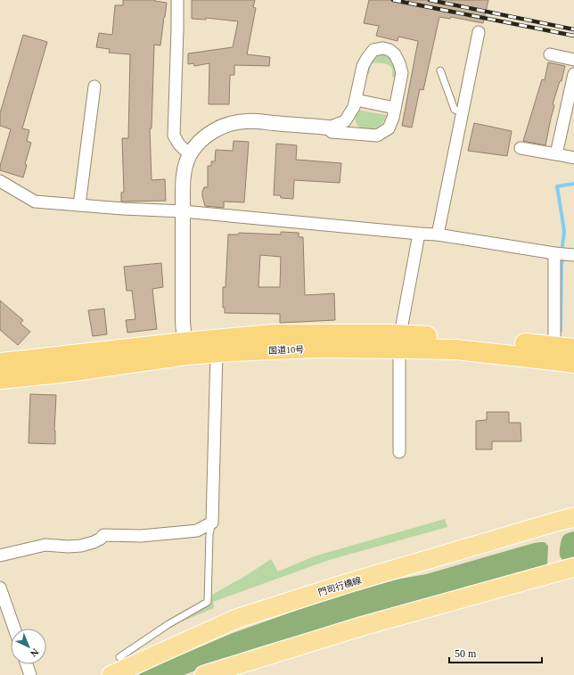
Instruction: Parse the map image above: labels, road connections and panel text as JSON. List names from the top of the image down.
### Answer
{
  "streets": {
    "highway": ["国道10号"],
    "main road": ["門司行橋線"]
  },
  "scale_bar": "50 m",
  "north": "bottom right"
}
